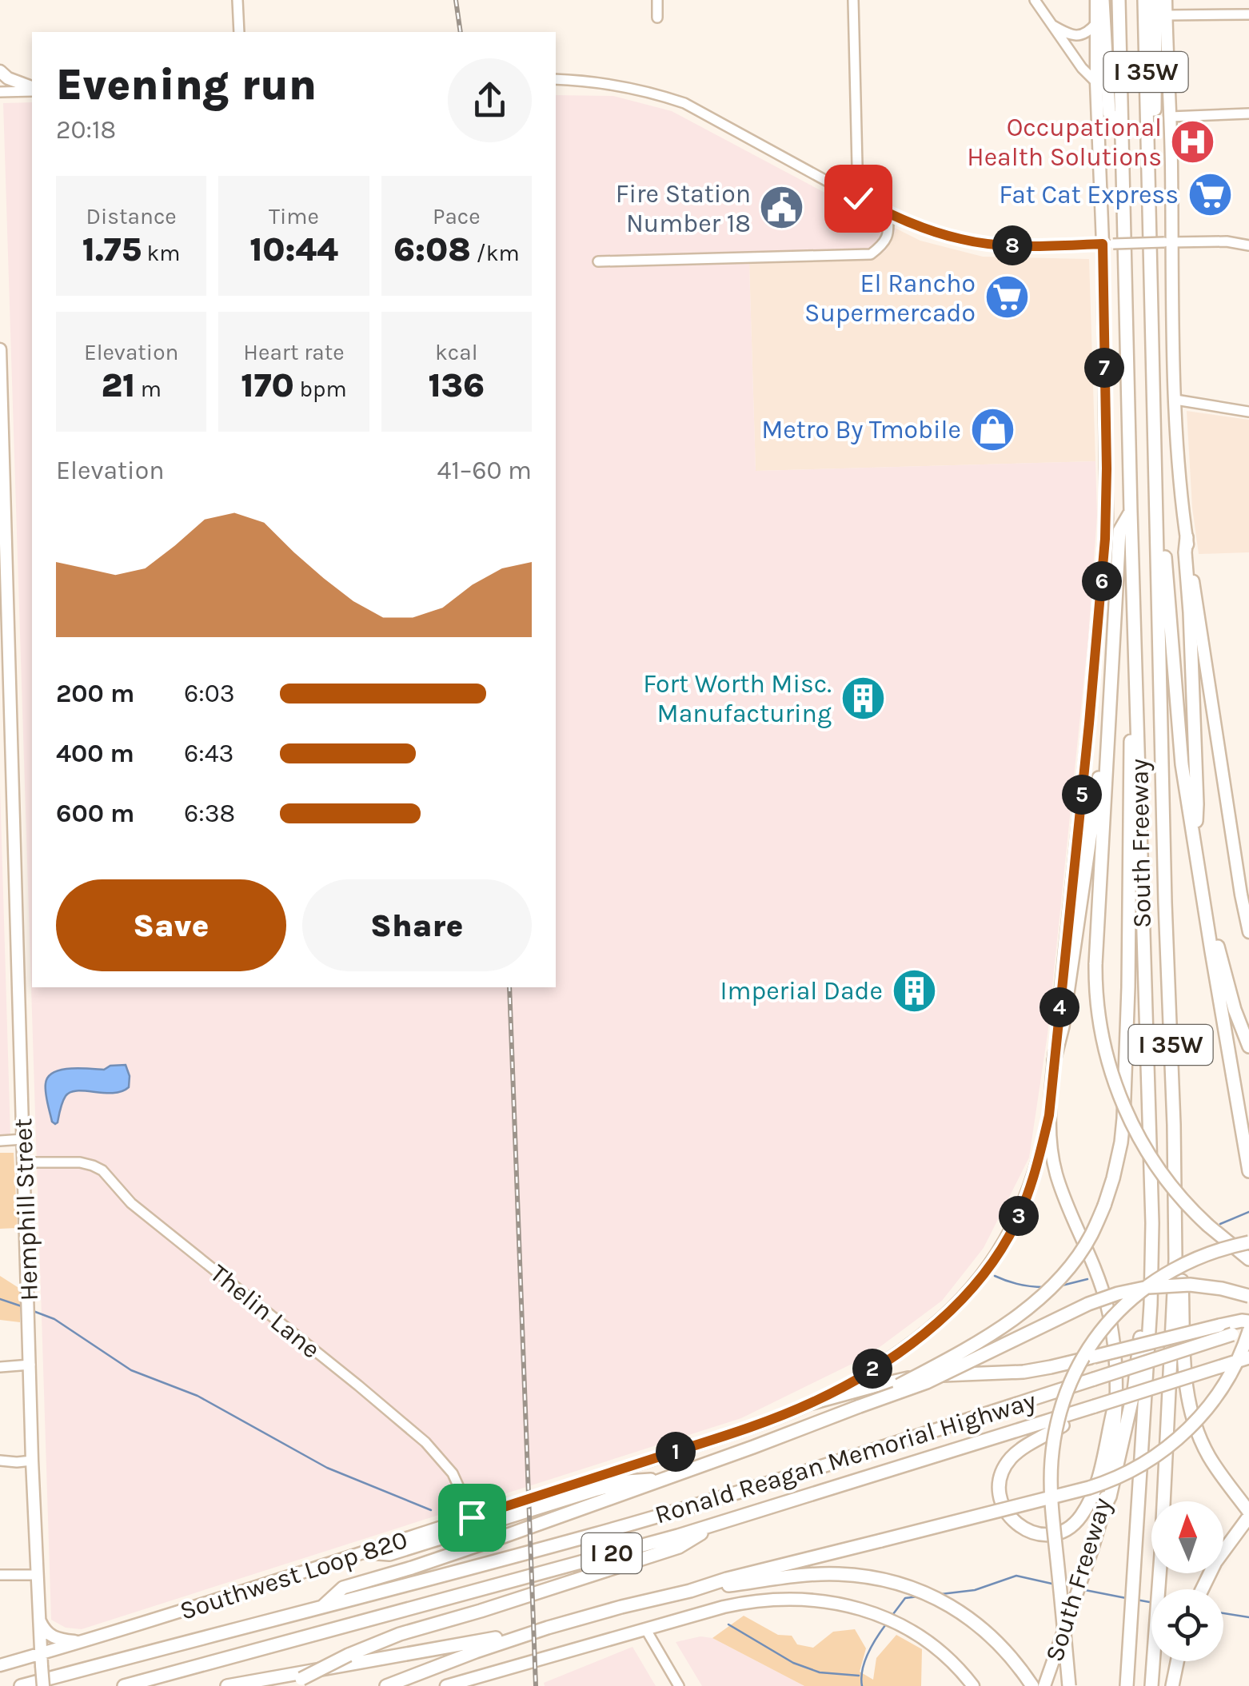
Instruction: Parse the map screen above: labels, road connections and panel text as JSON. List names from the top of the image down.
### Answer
{
  "streets": {
    "highway": [
      "I 35W",
      "South Freeway",
      "Ronald Reagan Memorial Highway",
      "I 20"
    ],
    "main road": ["Hemphill Street", "Southwest Loop 820"],
    "street": ["Thelin Lane"]
  },
  "crossings": [
    ["South Freeway", "Southwest Loop 820"],
    ["Hemphill Street", "Thelin Lane"],
    ["Hemphill Street", "Southwest Loop 820"],
    ["Thelin Lane", "Southwest Loop 820"]
  ],
  "places": {
    "hospital": ["Occupational Health Solutions"],
    "supermarket": ["Fat Cat Express", "El Rancho Supermercado"],
    "public building": ["Fire Station Number 18"],
    "shop": ["Metro By Tmobile"],
    "building": ["Fort Worth Misc. Manufacturing", "Imperial Dade"]
  },
  "north": "top",
  "page": {
    "heading": ["Evening run", "20:18"],
    "stats": [
      ["Distance", "1.75 km"],
      ["Time", "10:44"],
      ["Pace", "6:08 /km"],
      ["Elevation", "21 m"],
      ["Heart rate", "170 bpm"],
      ["kcal", "136"]
    ],
    "pins": [
      "8",
      "7",
      "6",
      "5",
      "4",
      "3",
      "2",
      "1"
    ],
    "chart": ["Elevation", "41–60 m"],
    "list": [
      {
        "name": "200 m",
        "note": "6:03"
      },
      {
        "name": "400 m",
        "note": "6:43"
      },
      {
        "name": "600 m",
        "note": "6:38"
      }
    ],
    "buttons": ["Save", "Share"]
  }
}
